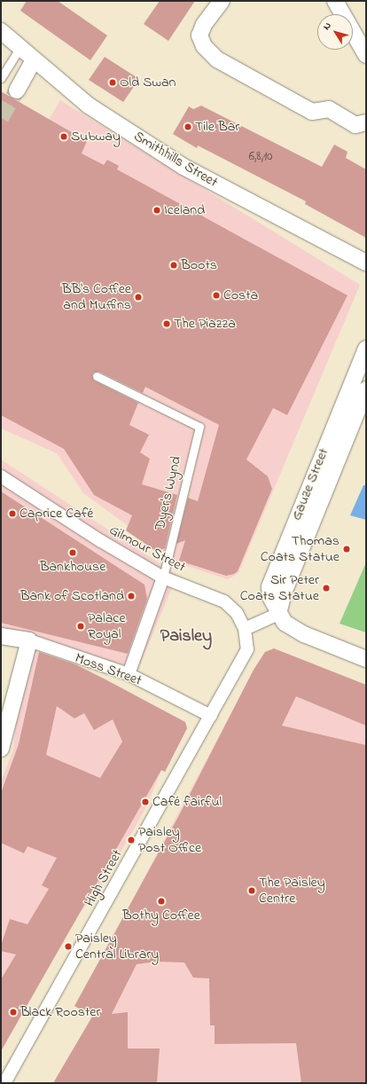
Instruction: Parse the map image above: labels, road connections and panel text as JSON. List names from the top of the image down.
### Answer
{
  "streets": {
    "street": [
      "Smithhills Street",
      "Gauze Street",
      "Dyer's Wynd",
      "Gilmour Street",
      "Moss Street",
      "High Street"
    ]
  },
  "crossings": [
    ["Dyer's Wynd", "Gilmour Street"],
    ["Dyer's Wynd", "Moss Street"],
    ["Gilmour Street", "High Street"],
    ["Moss Street", "High Street"]
  ],
  "districts": ["Paisley"],
  "places": [
    "Old Swan",
    "Tile Bar",
    "Subway",
    "Iceland",
    "Boots",
    "Costa",
    "BB's Coffee and Muffins",
    "The Piazza",
    "Caprice Café",
    "Thomas Coats Statue",
    "Bankhouse",
    "Sir Peter Coats Statue",
    "Bank of Scotland",
    "Palace Royal",
    "Café fairful",
    "Paisley Post Office",
    "The Paisley Centre",
    "Bothy Coffee",
    "Paisley Central Library",
    "Black Rooster"
  ],
  "house_numbers": ["6,8,10"],
  "north": "top left"
}
